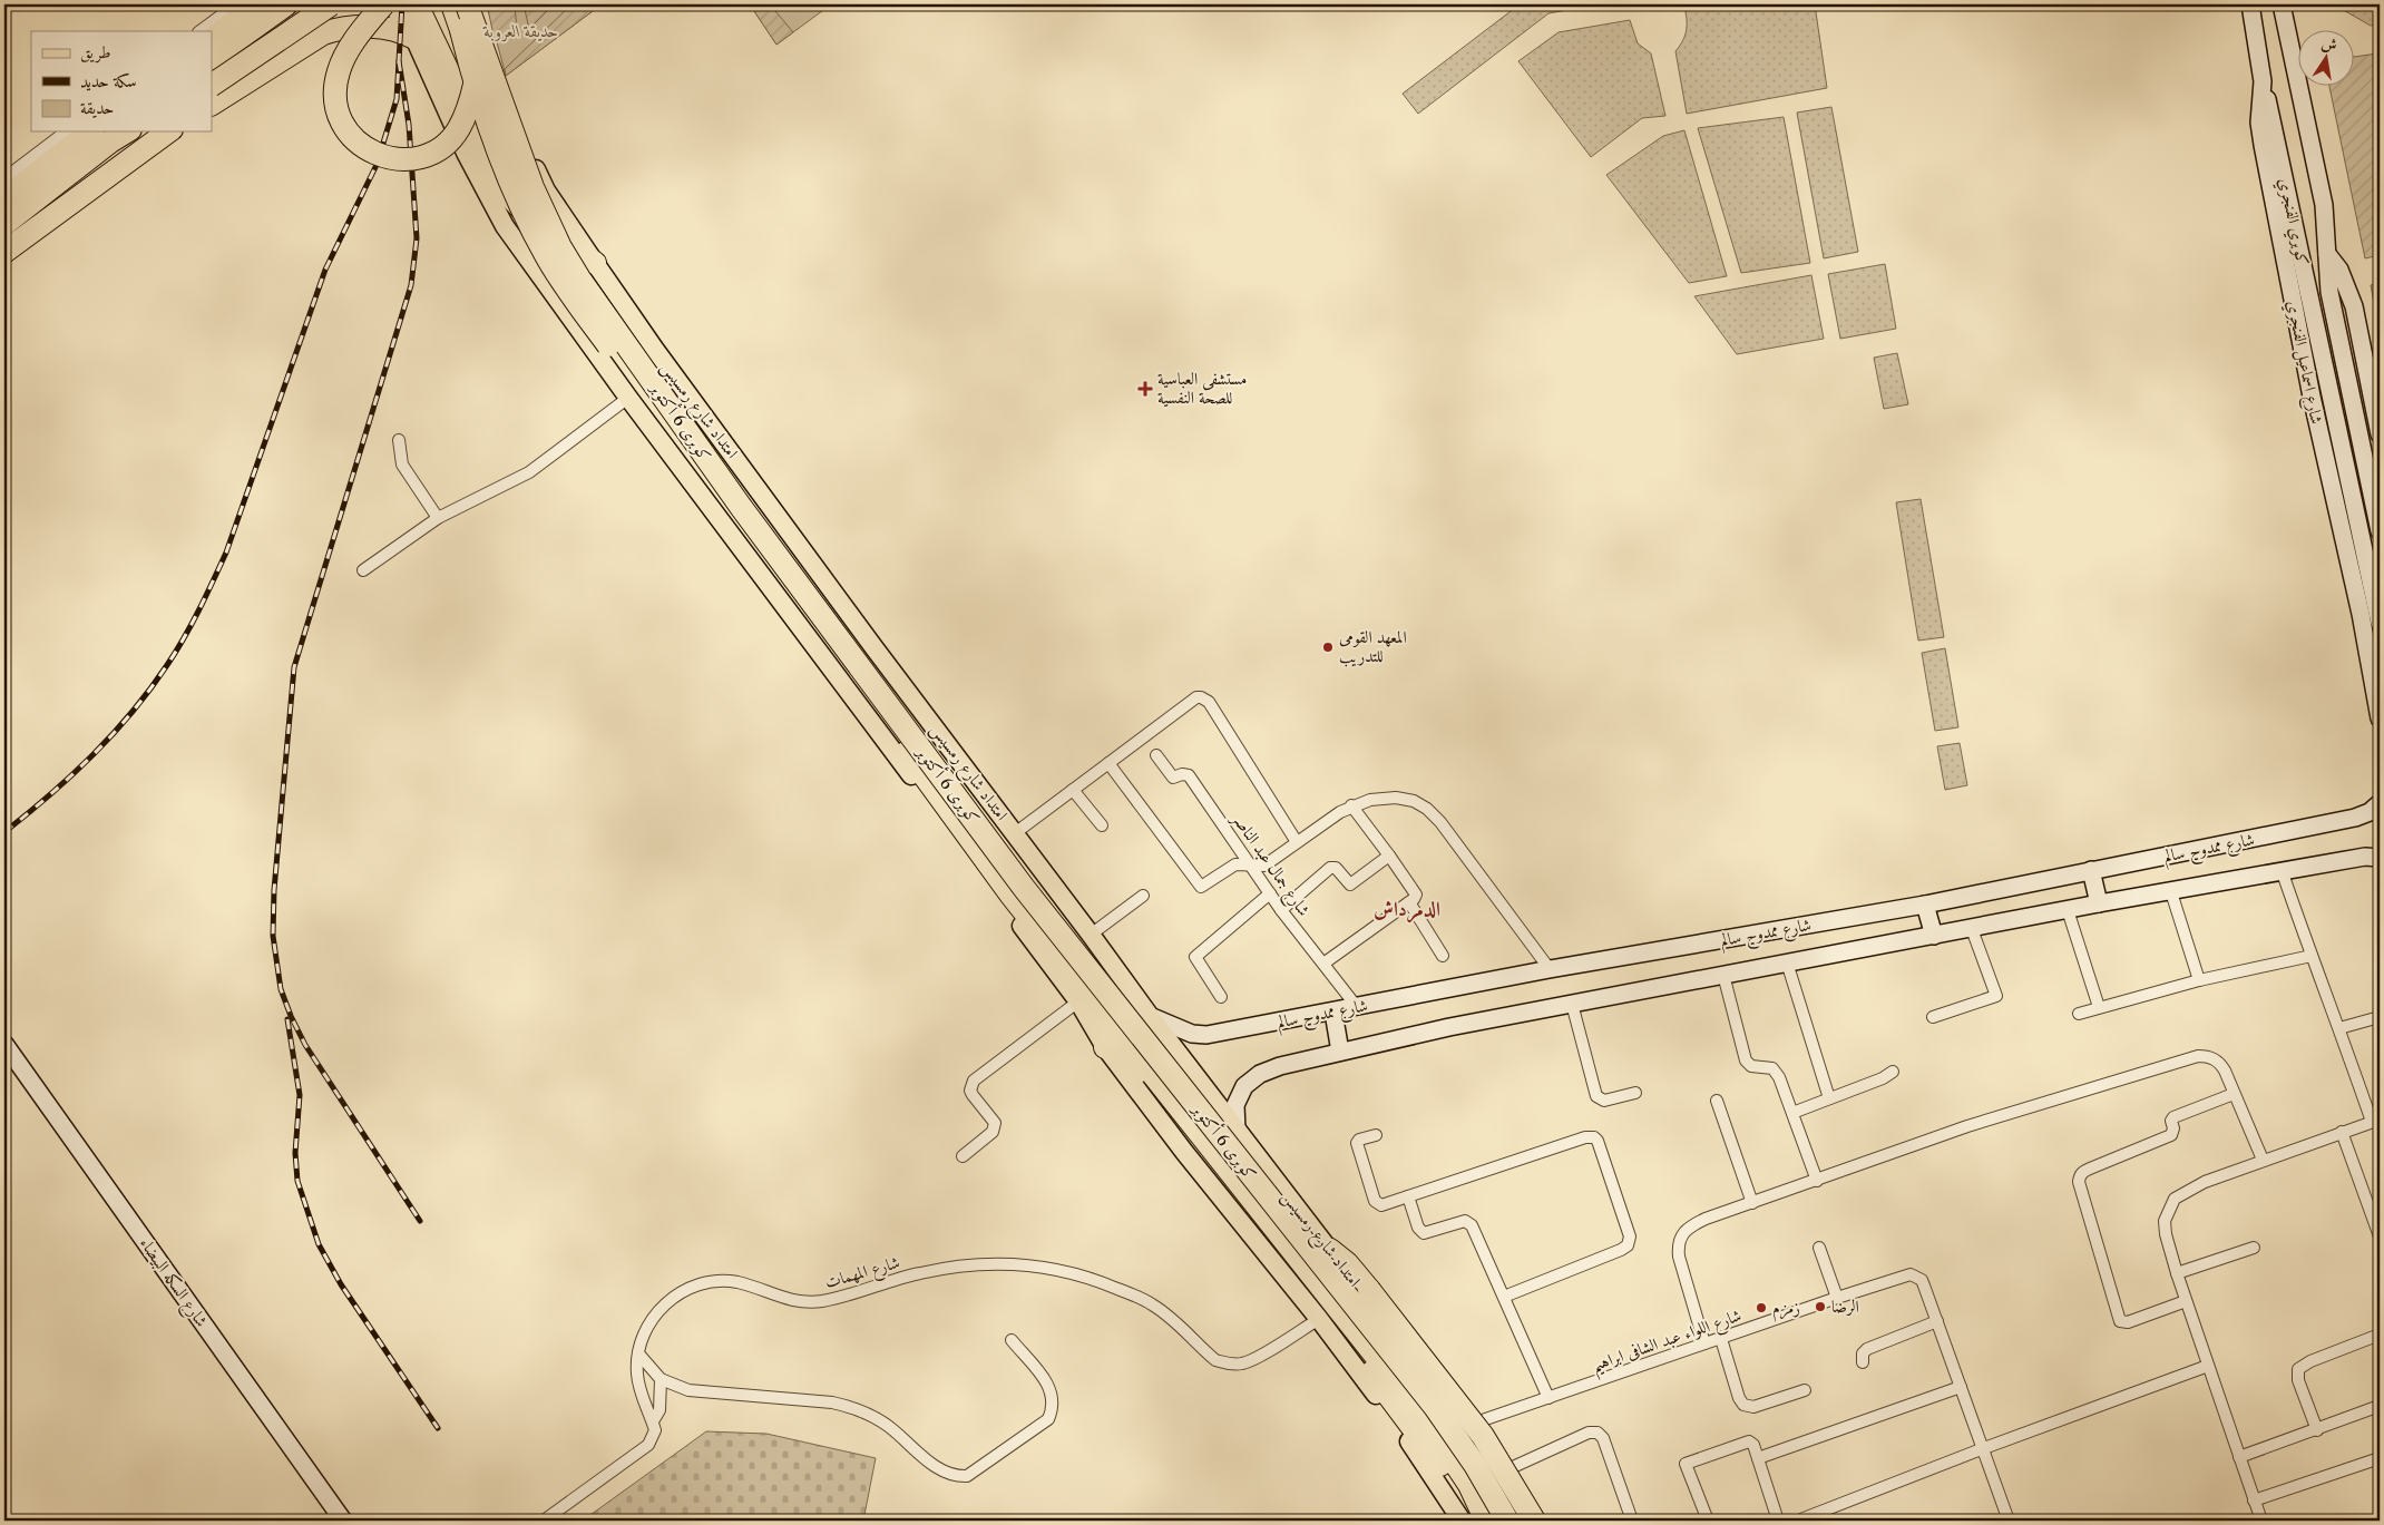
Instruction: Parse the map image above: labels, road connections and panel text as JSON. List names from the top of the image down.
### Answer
{
  "streets": {
    "highway": ["كوبرى 6 أكتوبر"],
    "main road": [
      "كوبري الفنجري",
      "شارع اسماعيل الفنجري",
      "امتداد شارع رمسيس",
      "شارع ممدوح سالم",
      "شارع السكه البيضاء"
    ],
    "street": ["شارع جمال عبد الناصر", "شارع المهمات", "شارع اللواء عبد الشافى ابراهيم"]
  },
  "crossings": [
    ["كوبري الفنجري", "شارع اسماعيل الفنجري"],
    ["امتداد شارع رمسيس", "شارع ممدوح سالم"],
    ["امتداد شارع رمسيس", "شارع اللواء عبد الشافى ابراهيم"],
    ["شارع ممدوح سالم", "شارع جمال عبد الناصر"]
  ],
  "districts": ["الدمرداش"],
  "parks": ["حديقة العروبة"],
  "places": {
    "health": ["مستشفى العباسية للصحة النفسية"],
    "other": ["المعهد القومى للتدريب", "الرضا", "زمزم"]
  },
  "legend": ["طريق", "سكة حديد", "حديقة"],
  "north": "top"
}
